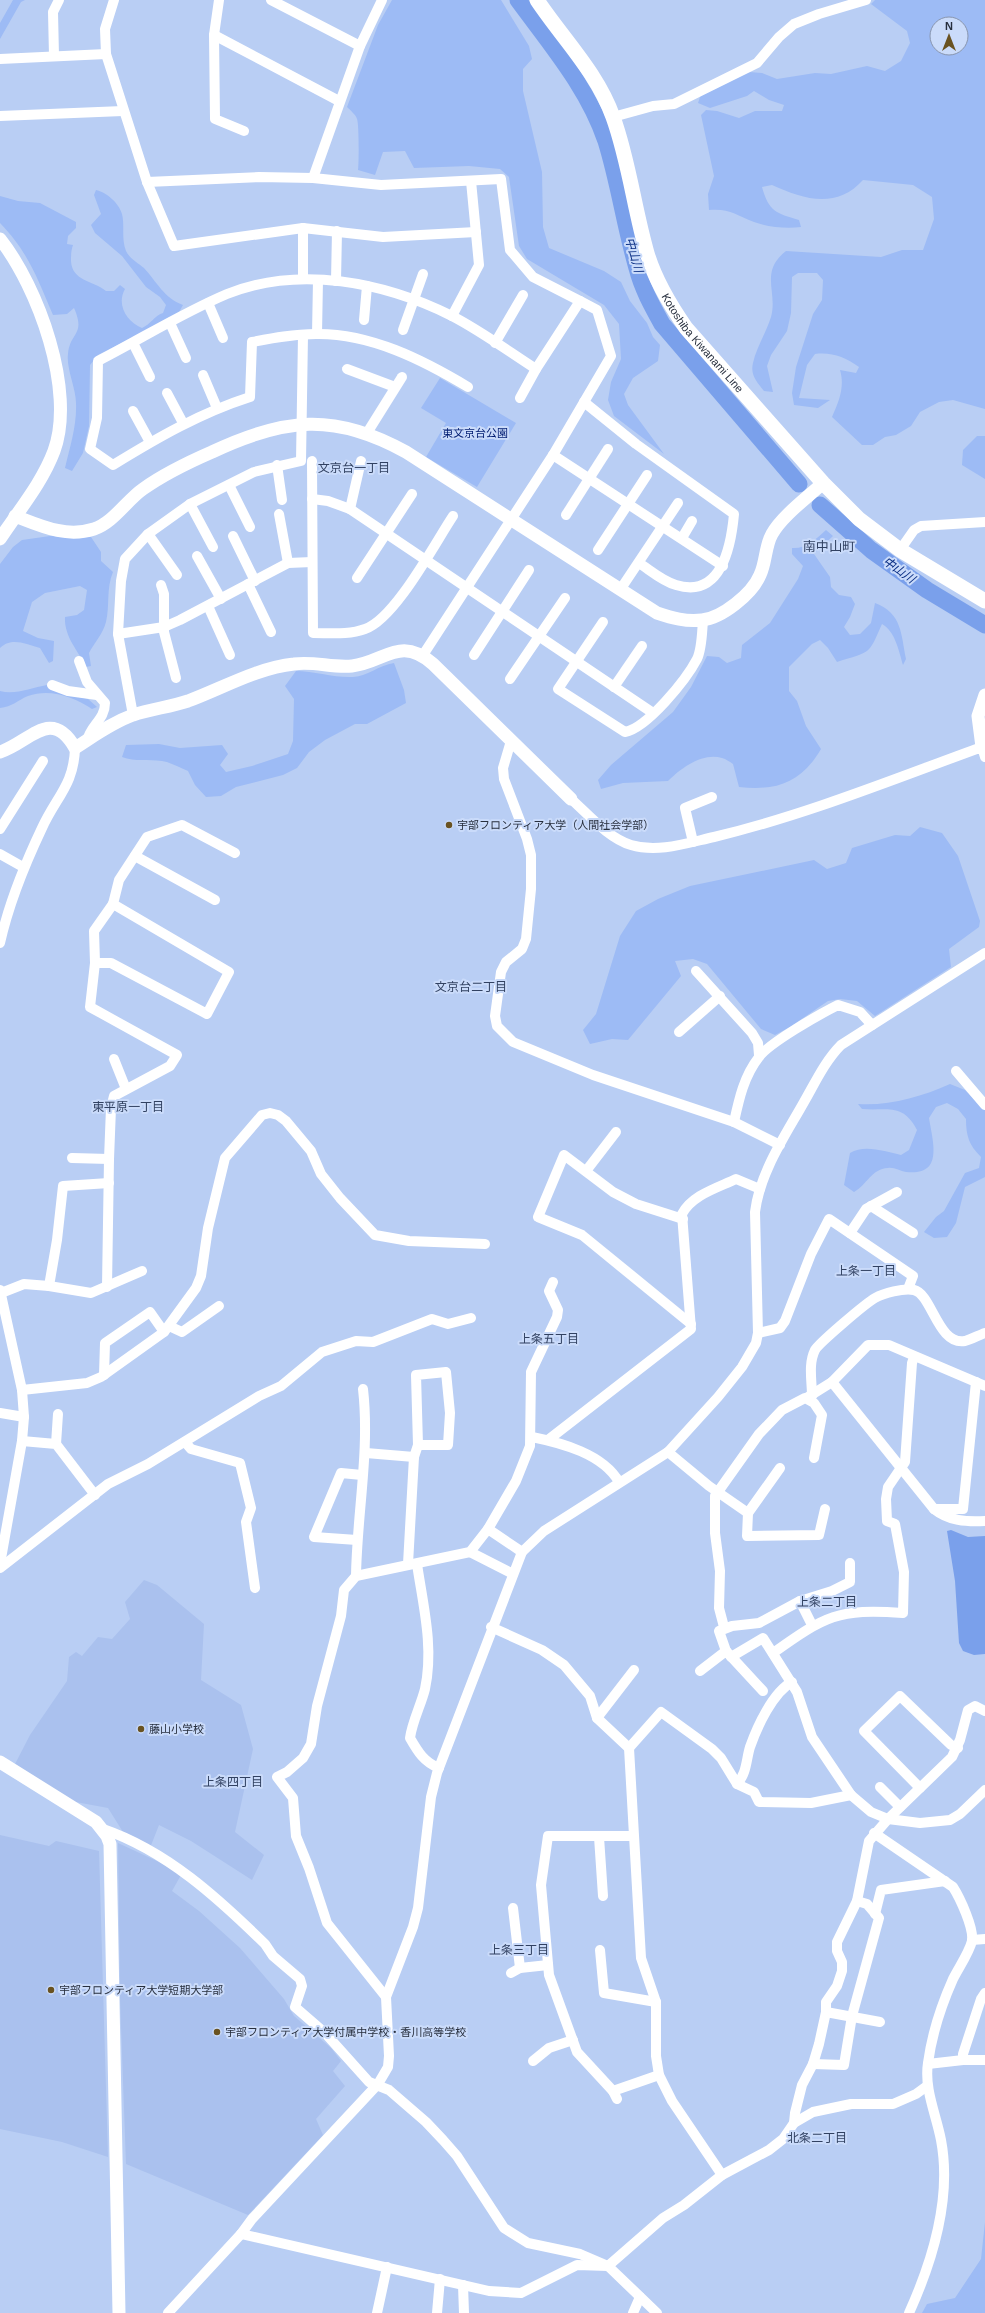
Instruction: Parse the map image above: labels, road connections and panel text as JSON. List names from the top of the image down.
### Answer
{
  "streets": {
    "main road": ["Kotoshiba Kiwanami Line"]
  },
  "districts": [
    "文京台一丁目",
    "南中山町",
    "文京台二丁目",
    "東平原一丁目",
    "上条一丁目",
    "上条五丁目",
    "上条二丁目",
    "上条四丁目",
    "上条三丁目",
    "北条二丁目"
  ],
  "water": ["中山川"],
  "parks": ["東文京台公園"],
  "places": [
    "宇部フロンティア大学（人間社会学部）",
    "藤山小学校",
    "宇部フロンティア大学短期大学部",
    "宇部フロンティア大学付属中学校・香川高等学校"
  ],
  "north": "top"
}
